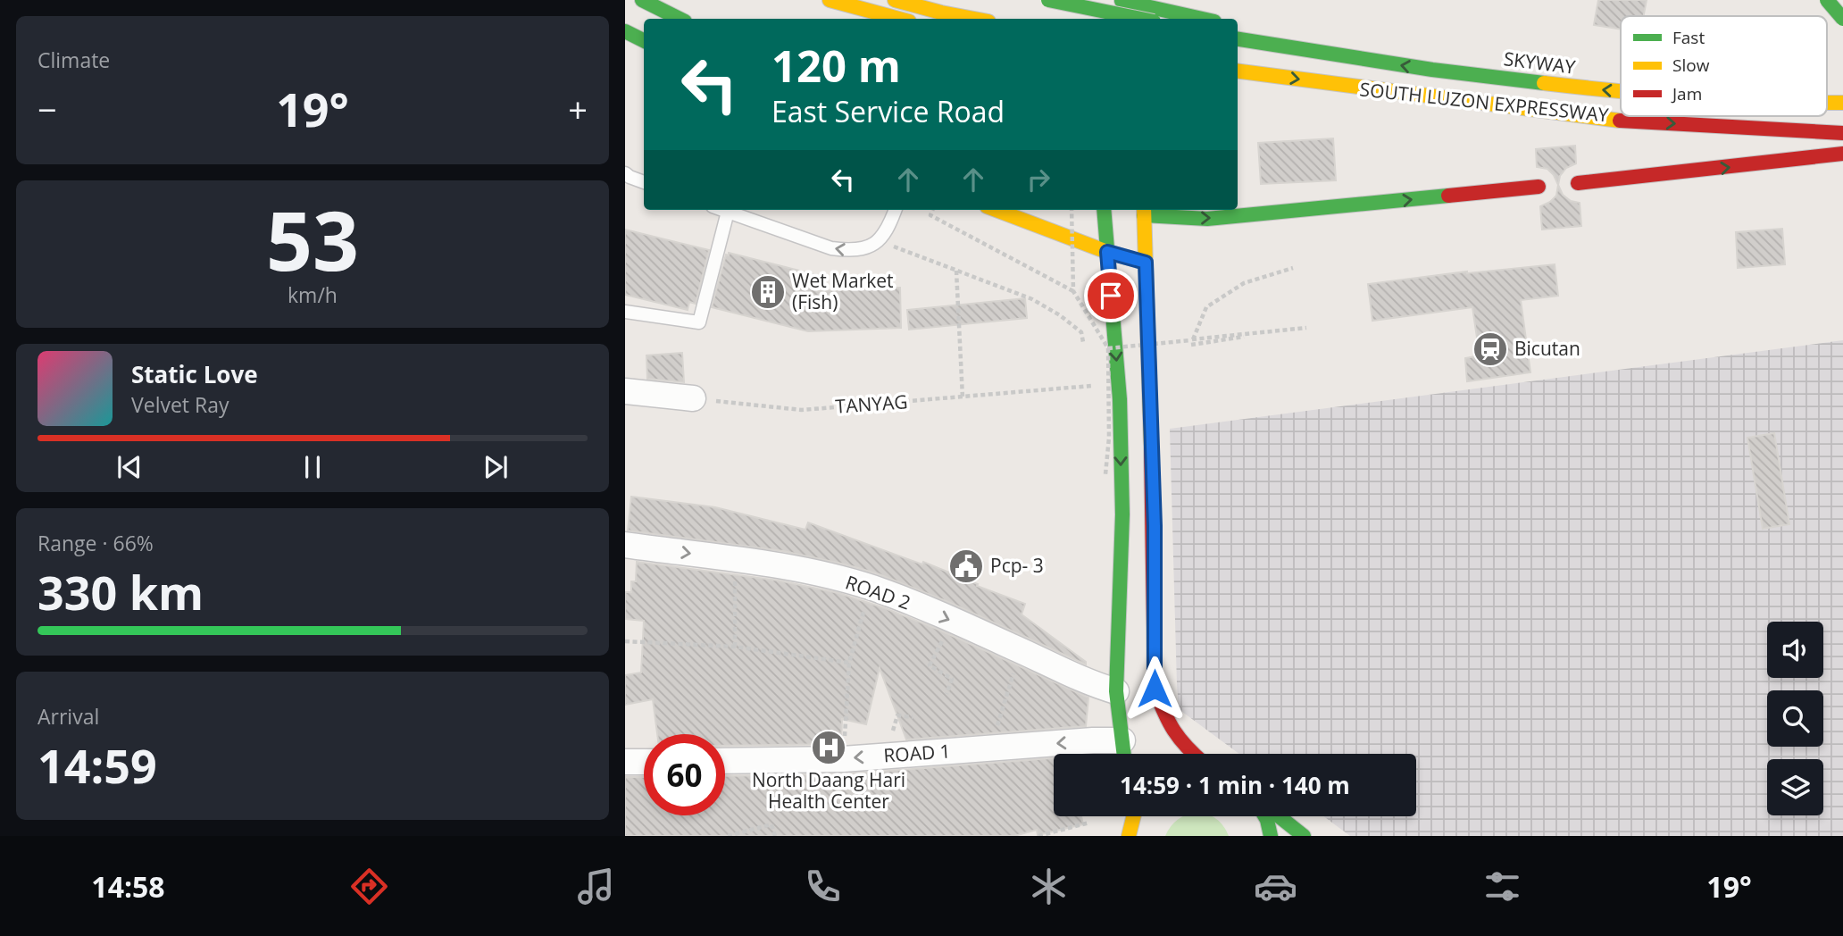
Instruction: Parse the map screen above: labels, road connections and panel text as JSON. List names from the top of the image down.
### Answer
{
  "streets": {
    "main road": ["SKYWAY", "SOUTH LUZON EXPRESSWAY"],
    "street": ["ROAD 2", "ROAD 1"],
    "path": ["TANYAG"]
  },
  "one_way": ["ROAD 1"],
  "places": {
    "building": ["Wet Market (Fish)"],
    "station": ["Bicutan"],
    "public building": ["Pcp- 3"],
    "hospital": ["North Daang Hari Health Center"]
  },
  "legend": ["Fast", "Slow", "Jam"],
  "page": {
    "tile": [
      "Climate",
      ["53", "km/h"],
      ["Range · 66%", "330 km"],
      ["Arrival", "14:59"]
    ],
    "turn": ["120 m", "East Service Road"],
    "heat": ["−", "19°", "+"],
    "song": ["Static Love", "Velvet Ray"],
    "limit": "60",
    "trip": "14:59 · 1 min · 140 m",
    "tabs": ["14:58", "19°"]
  }
}
